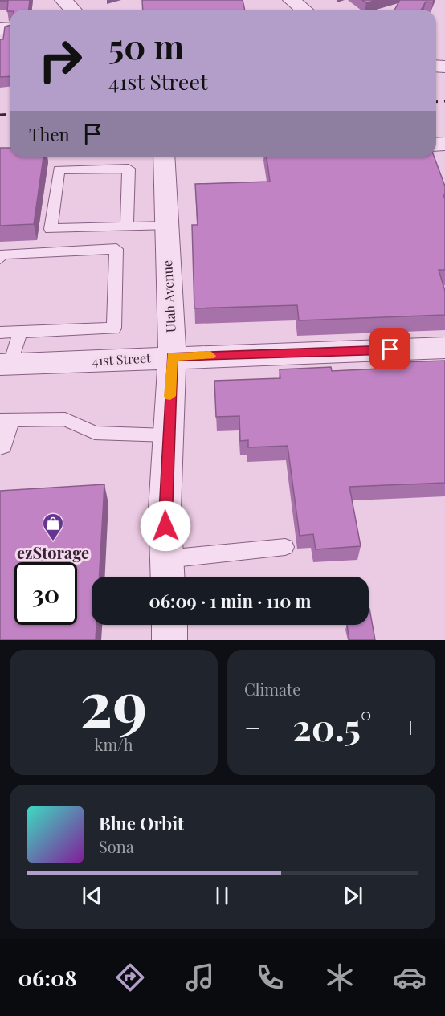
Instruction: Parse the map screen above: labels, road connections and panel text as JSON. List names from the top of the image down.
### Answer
{
  "streets": {
    "street": ["Utah Avenue", "41st Street"]
  },
  "crossings": [
    ["Utah Avenue", "41st Street"]
  ],
  "places": {
    "shop": ["ezStorage"]
  },
  "page": {
    "turn": ["50 m", "41st Street"],
    "then": "Then",
    "limit": "30",
    "trip": "06:09 · 1 min · 110 m",
    "tile": [
      ["29", "km/h"],
      "Climate"
    ],
    "heat": ["−", "20.5°", "+"],
    "song": ["Blue Orbit", "Sona"],
    "tabs": "06:08"
  }
}
